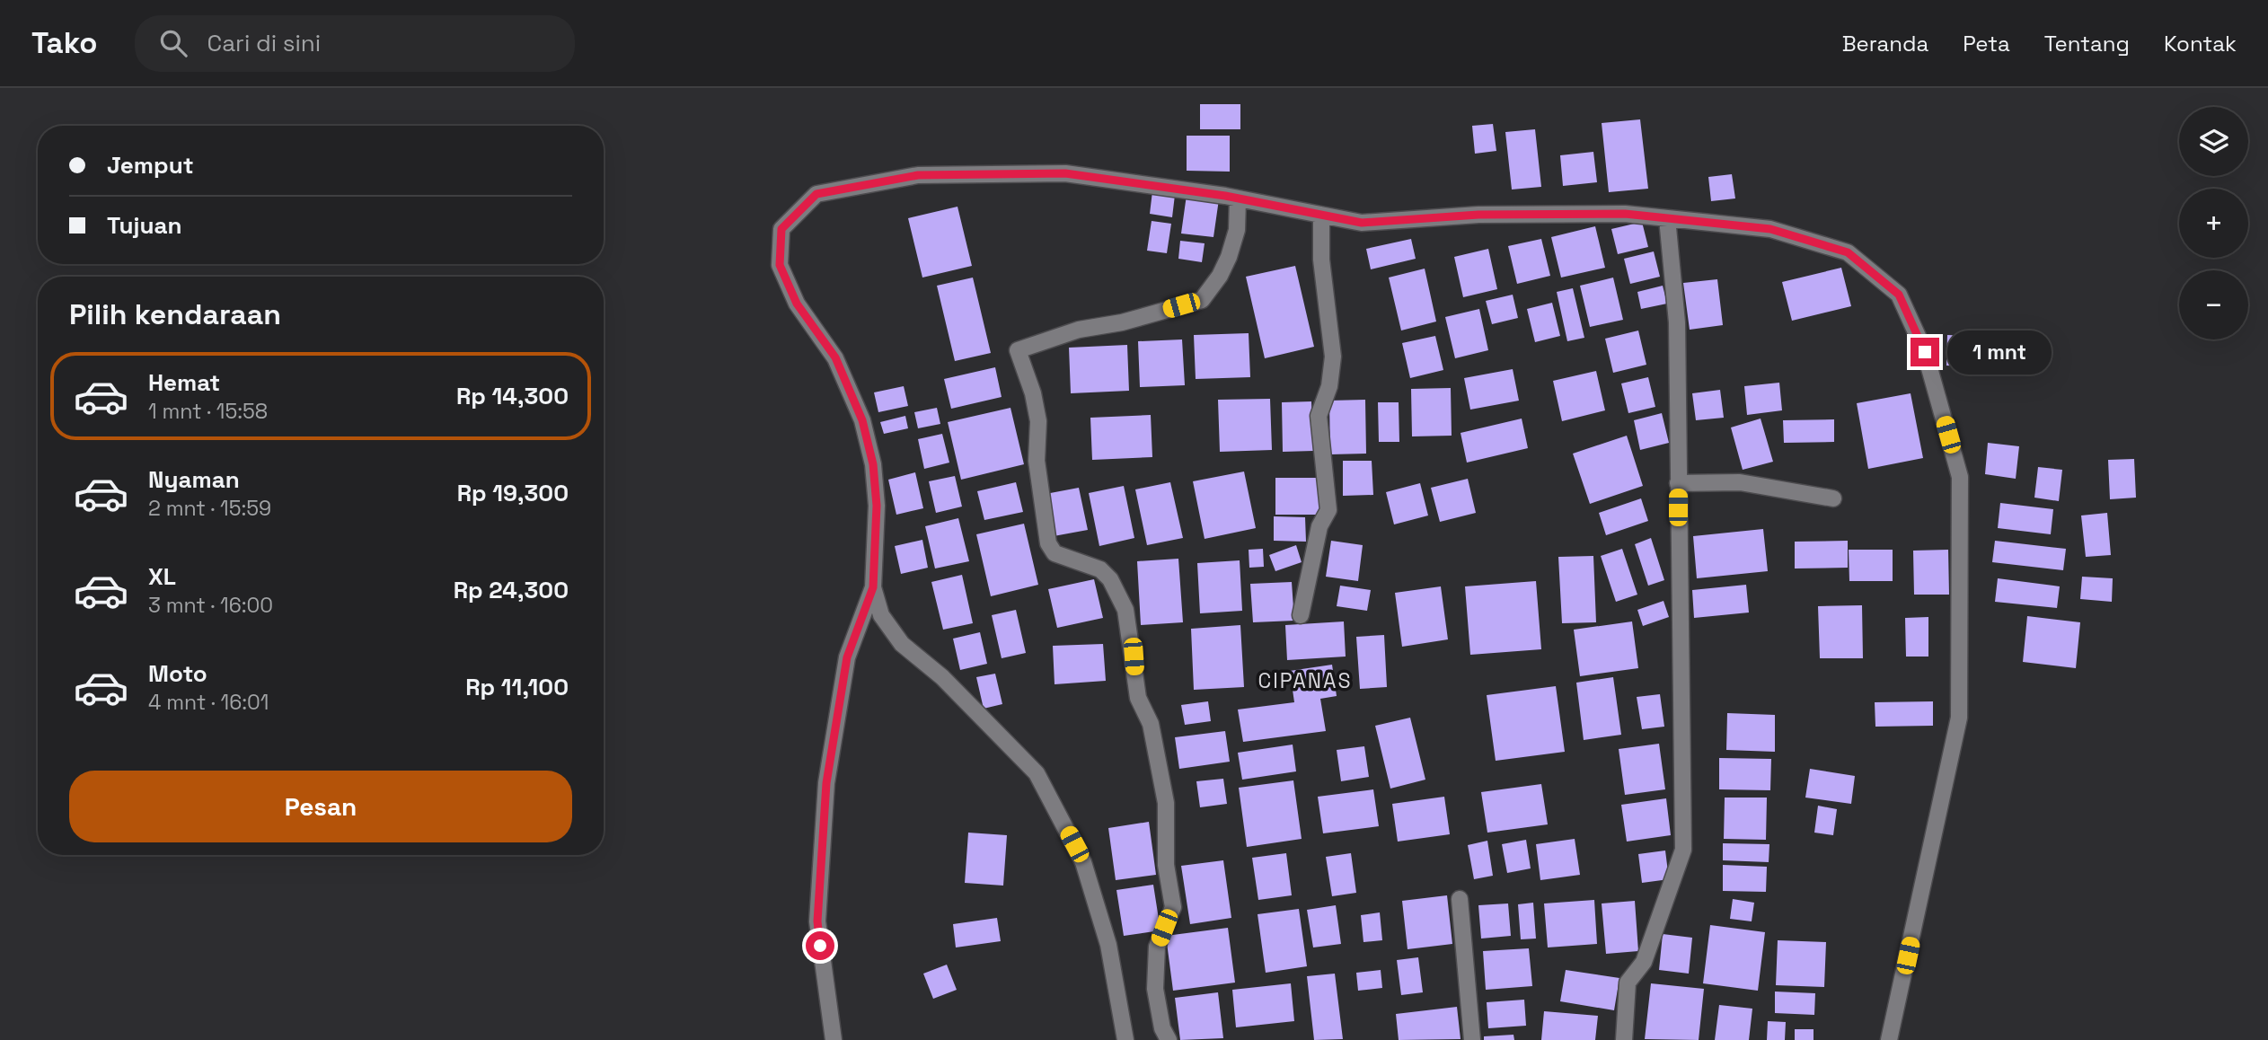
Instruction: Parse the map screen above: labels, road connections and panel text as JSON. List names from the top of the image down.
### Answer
{
  "districts": ["CIPANAS"],
  "page": {
    "header": "Tako",
    "search": "Cari di sini",
    "nav": [
      "Beranda",
      "Peta",
      "Tentang",
      "Kontak"
    ],
    "map_buttons": ["+", "−"],
    "banner": ["Jemput", "Tujuan"],
    "heading": "Pilih kendaraan",
    "bubble": "1 mnt",
    "list": [
      {
        "name": "Hemat",
        "note": "1 mnt · 15:58",
        "value": "Rp 14,300"
      },
      {
        "name": "Nyaman",
        "note": "2 mnt · 15:59",
        "value": "Rp 19,300"
      },
      {
        "name": "XL",
        "note": "3 mnt · 16:00",
        "value": "Rp 24,300"
      },
      {
        "name": "Moto",
        "note": "4 mnt · 16:01",
        "value": "Rp 11,100"
      }
    ],
    "buttons": "Pesan"
  }
}
